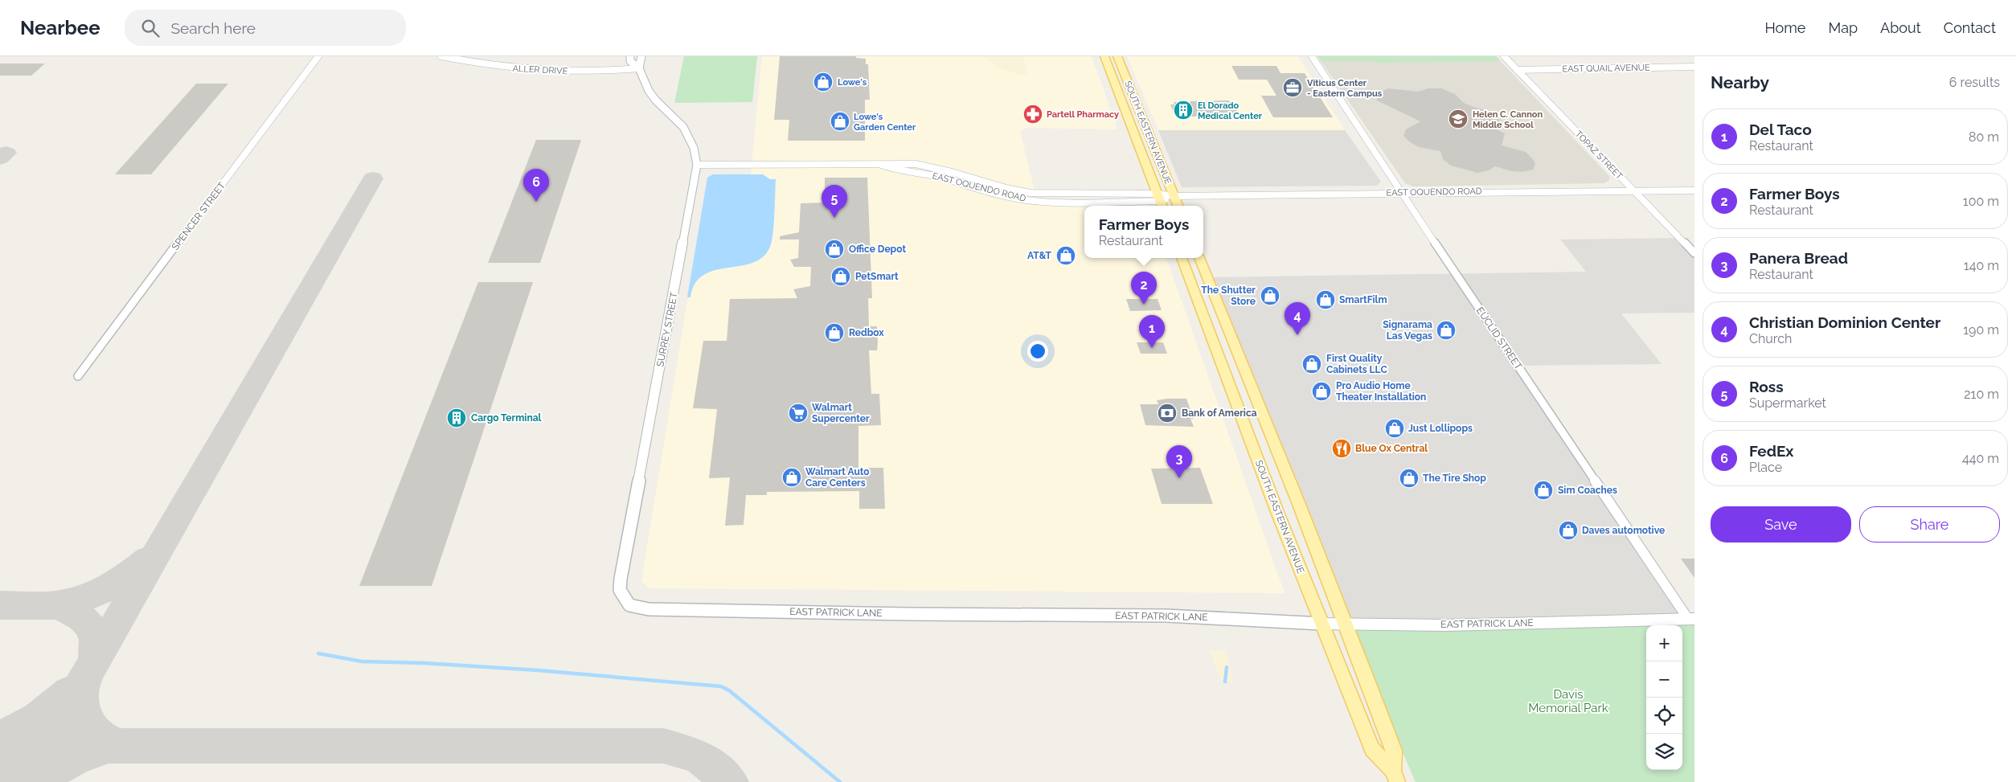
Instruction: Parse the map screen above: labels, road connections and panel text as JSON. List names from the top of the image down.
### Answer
{
  "streets": {
    "main road": ["SOUTH EASTERN AVENUE", "EAST PATRICK LANE"],
    "street": [
      "EAST QUAIL AVENUE",
      "ALLER DRIVE",
      "TOPAZ STREET",
      "EAST OQUENDO ROAD",
      "SPENCER STREET",
      "SURREY STREET",
      "EUCLID STREET"
    ]
  },
  "crossings": [
    ["EAST QUAIL AVENUE", "TOPAZ STREET"],
    ["ALLER DRIVE", "SURREY STREET"],
    ["SOUTH EASTERN AVENUE", "EAST OQUENDO ROAD"],
    ["SOUTH EASTERN AVENUE", "EAST PATRICK LANE"],
    ["TOPAZ STREET", "EAST OQUENDO ROAD"],
    ["EAST OQUENDO ROAD", "SURREY STREET"],
    ["EAST OQUENDO ROAD", "EUCLID STREET"],
    ["SURREY STREET", "EAST PATRICK LANE"],
    ["EUCLID STREET", "EAST PATRICK LANE"]
  ],
  "parks": ["Davis Memorial Park"],
  "places": {
    "shop": [
      "Lowe's",
      "Lowe's Garden Center",
      "Office Depot",
      "AT&T",
      "PetSmart",
      "The Shutter Store",
      "SmartFilm",
      "Signarama Las Vegas",
      "Redbox",
      "First Quality Cabinets LLC",
      "Pro Audio Home Theater Installation",
      "Just Lollipops",
      "Walmart Auto Care Centers",
      "The Tire Shop",
      "Sim Coaches",
      "Daves automotive"
    ],
    "office": ["Viticus Center - Eastern Campus"],
    "building": ["El Dorado Medical Center", "Cargo Terminal"],
    "pharmacy": ["Partell Pharmacy"],
    "school or university": ["Helen C. Cannon Middle School"],
    "supermarket": ["Walmart Supercenter"],
    "bank": ["Bank of America"],
    "restaurant": ["Blue Ox Central"]
  },
  "page": {
    "header": "Nearbee",
    "search": "Search here",
    "nav": [
      "Home",
      "Map",
      "About",
      "Contact"
    ],
    "heading": ["Nearby", "6 results"],
    "list": [
      {
        "mark": "1",
        "name": "Del Taco",
        "note": "Restaurant",
        "value": "80 m"
      },
      {
        "mark": "2",
        "name": "Farmer Boys",
        "note": "Restaurant",
        "value": "100 m"
      },
      {
        "mark": "3",
        "name": "Panera Bread",
        "note": "Restaurant",
        "value": "140 m"
      },
      {
        "mark": "4",
        "name": "Christian Dominion Center",
        "note": "Church",
        "value": "190 m"
      },
      {
        "mark": "5",
        "name": "Ross",
        "note": "Supermarket",
        "value": "210 m"
      },
      {
        "mark": "6",
        "name": "FedEx",
        "note": "Place",
        "value": "440 m"
      }
    ],
    "pins": [
      "6",
      "5",
      "2",
      "4",
      "1",
      "3"
    ],
    "popup": ["Farmer Boys", "Restaurant"],
    "buttons": ["Save", "Share"],
    "map_buttons": ["+", "−"]
  }
}
